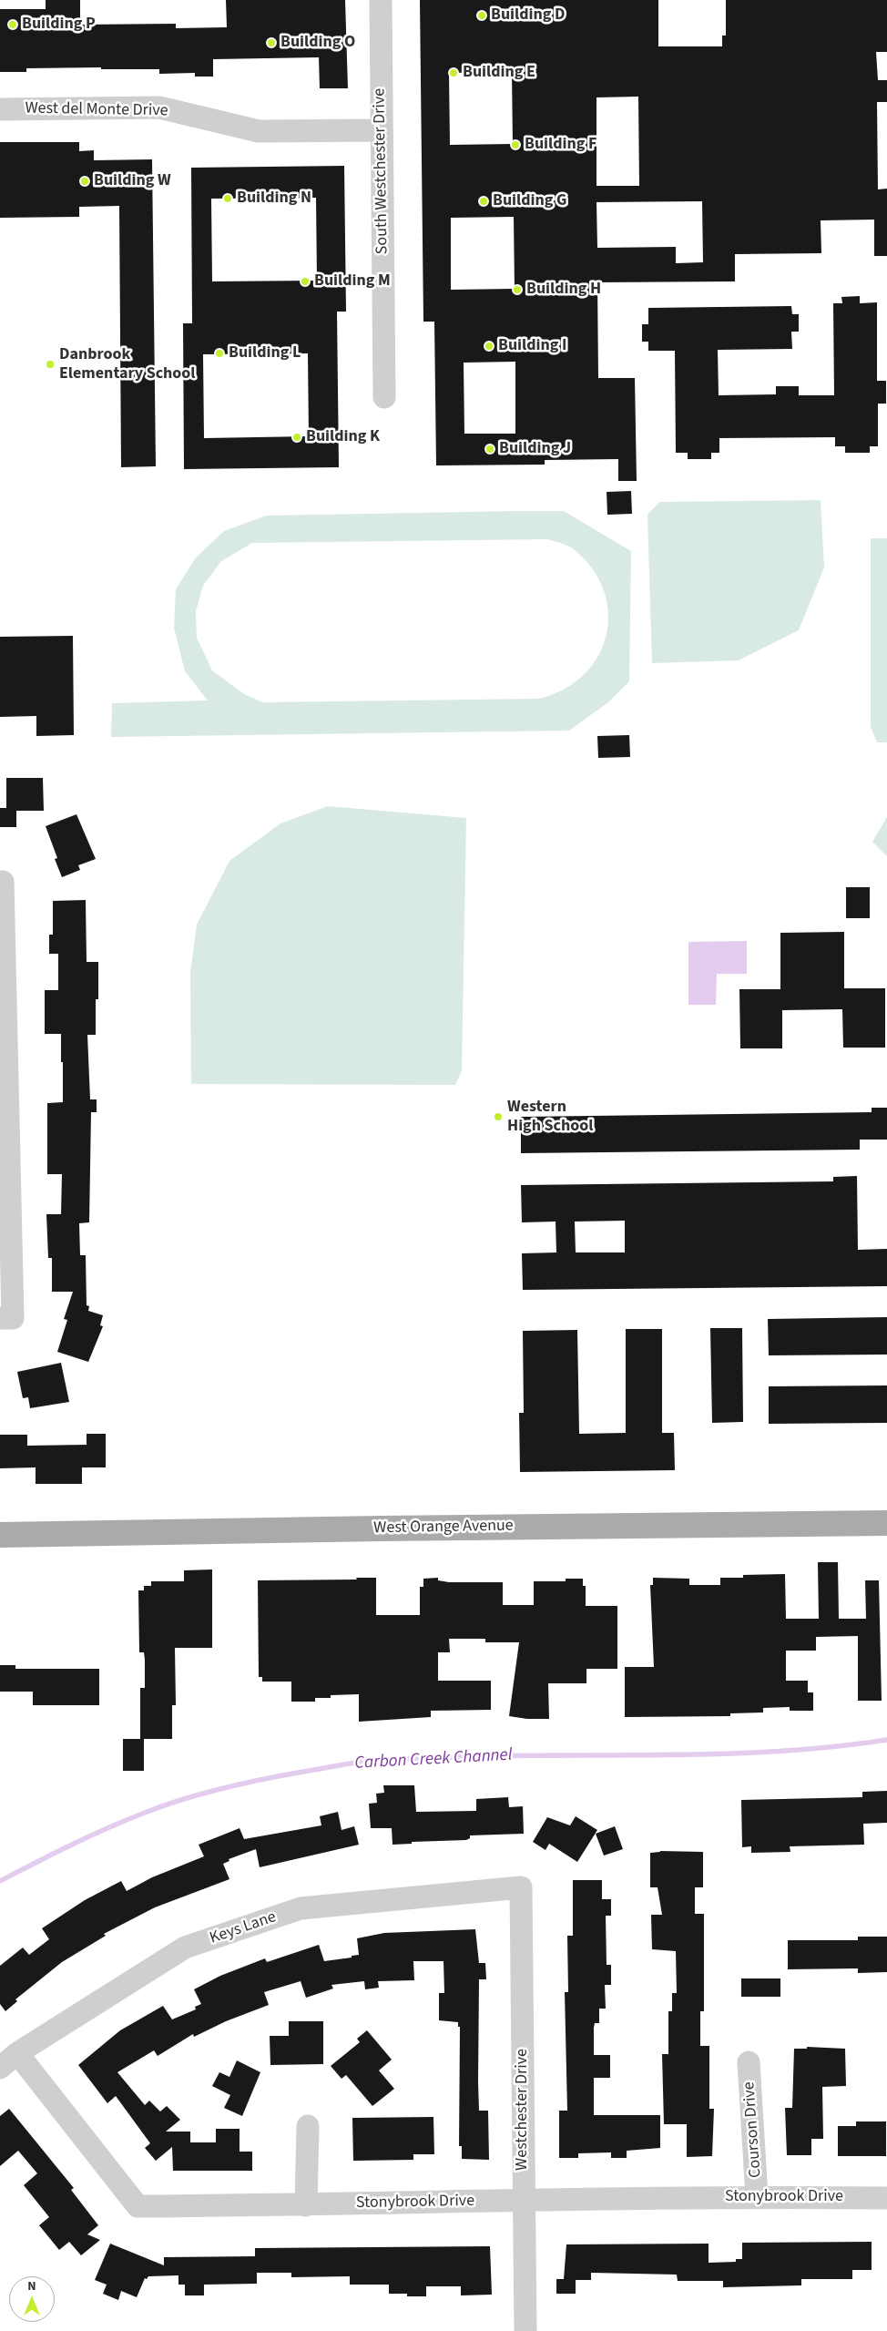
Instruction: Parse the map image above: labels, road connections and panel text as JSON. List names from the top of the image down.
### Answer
{
  "streets": {
    "main road": ["West Orange Avenue"],
    "street": [
      "West del Monte Drive",
      "South Westchester Drive",
      "Keys Lane",
      "Westchester Drive",
      "Courson Drive",
      "Stonybrook Drive"
    ]
  },
  "crossings": [
    ["West del Monte Drive", "South Westchester Drive"],
    ["Keys Lane", "Westchester Drive"],
    ["Keys Lane", "Stonybrook Drive"],
    ["Westchester Drive", "Stonybrook Drive"],
    ["Courson Drive", "Stonybrook Drive"]
  ],
  "water": ["Carbon Creek Channel"],
  "places": [
    "Building D",
    "Building P",
    "Building O",
    "Building E",
    "Building F",
    "Building W",
    "Building N",
    "Building G",
    "Building M",
    "Building H",
    "Building I",
    "Building L",
    "Danbrook Elementary School",
    "Building K",
    "Building J",
    "Western High School"
  ],
  "north": "top"
}
